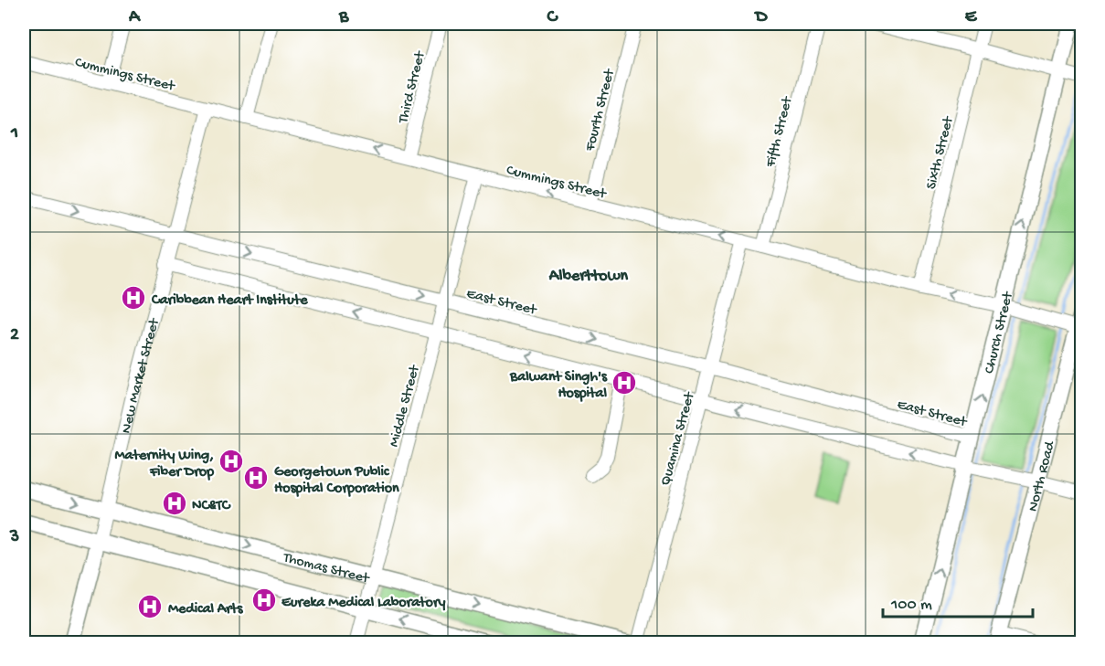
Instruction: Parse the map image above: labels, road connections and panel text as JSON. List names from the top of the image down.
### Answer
{
  "streets": {
    "street": [
      "Cummings Street",
      "Third Street",
      "Fourth Street",
      "Fifth Street",
      "Sixth Street",
      "East Street",
      "Church Street",
      "New Market Street",
      "Middle Street",
      "Quamina Street",
      "North Road",
      "Thomas Street"
    ]
  },
  "crossings": [
    ["Cummings Street", "Third Street"],
    ["Cummings Street", "Fourth Street"],
    ["Cummings Street", "Fifth Street"],
    ["Cummings Street", "Sixth Street"],
    ["Cummings Street", "Church Street"],
    ["Cummings Street", "New Market Street"],
    ["Cummings Street", "Middle Street"],
    ["Cummings Street", "Quamina Street"],
    ["Cummings Street", "North Road"],
    ["East Street", "Church Street"],
    ["East Street", "New Market Street"],
    ["East Street", "Middle Street"],
    ["East Street", "Quamina Street"],
    ["New Market Street", "Thomas Street"],
    ["Middle Street", "Thomas Street"]
  ],
  "one_way": ["Cummings Street", "Church Street"],
  "districts": ["Alberttown"],
  "places": {
    "hospital": [
      "Caribbean Heart Institute",
      "Balwant Singh's Hospital",
      "Maternity Wing, Fiber Drop",
      "Georgetown Public Hospital Corporation",
      "NC&TC",
      "Eureka Medical Laboratory",
      "Medical Arts"
    ]
  },
  "scale_bar": "100 m",
  "grid": {
    "columns": [
      "A",
      "B",
      "C",
      "D",
      "E"
    ],
    "rows": ["1", "2", "3"]
  }
}
